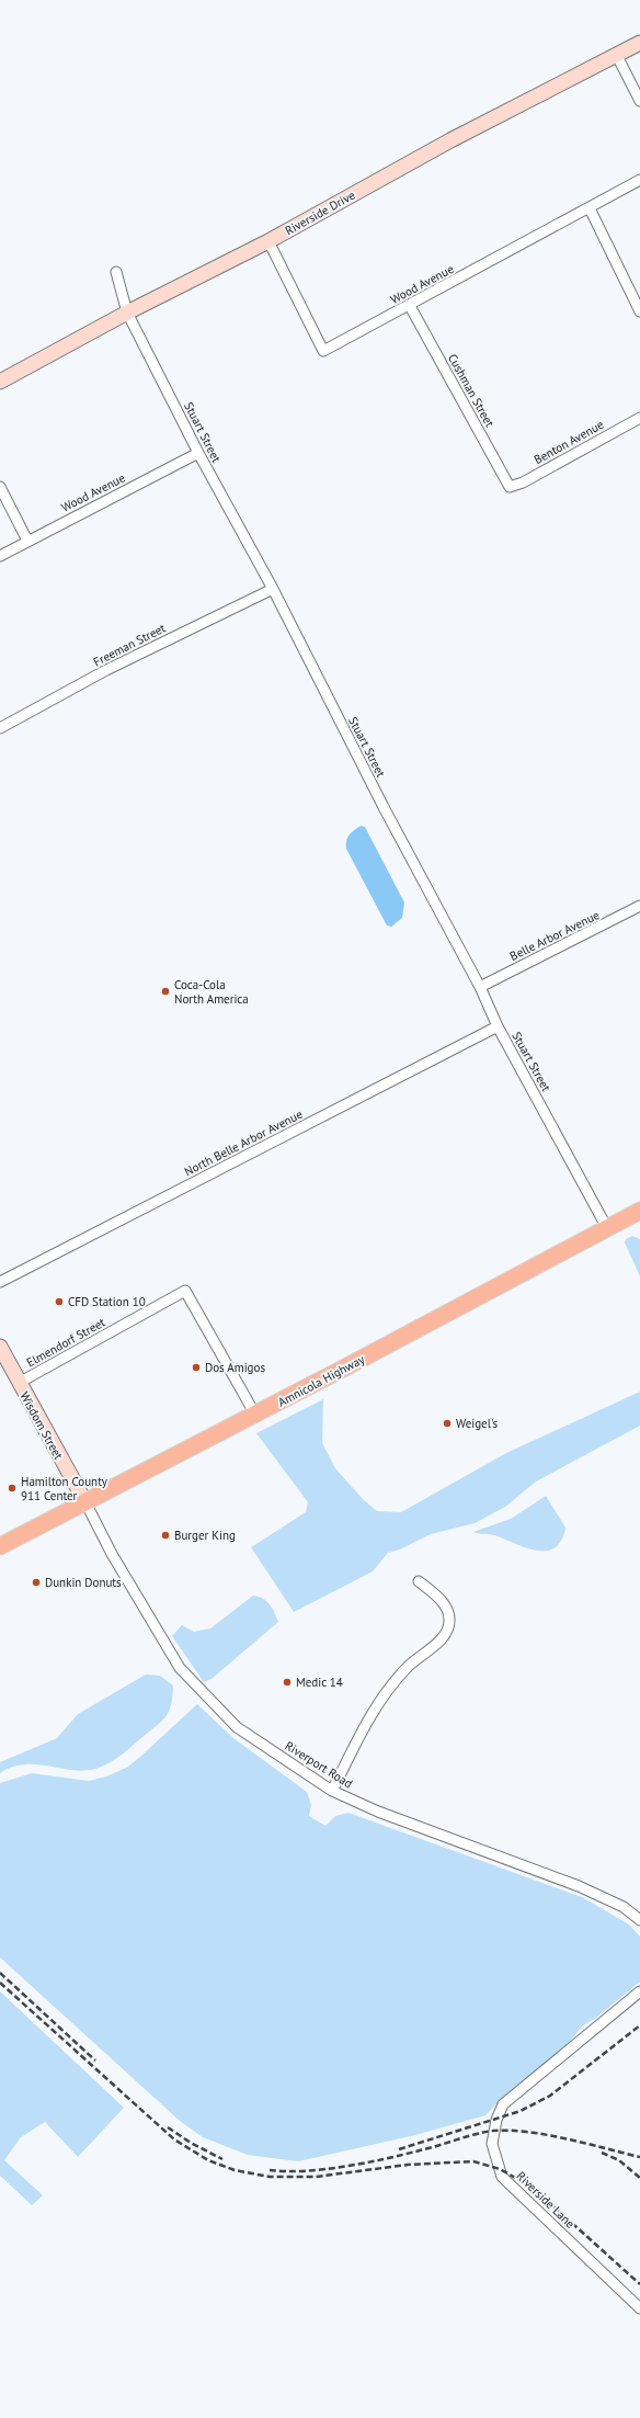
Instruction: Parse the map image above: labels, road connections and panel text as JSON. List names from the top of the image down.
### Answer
{
  "streets": {
    "main road": ["Amnicola Highway"],
    "street": [
      "Riverside Drive",
      "Wood Avenue",
      "Cushman Street",
      "Stuart Street",
      "Benton Avenue",
      "Freeman Street",
      "Belle Arbor Avenue",
      "North Belle Arbor Avenue",
      "Elmendorf Street",
      "Wisdom Street",
      "Riverport Road",
      "Riverside Lane"
    ]
  },
  "crossings": [
    ["Riverside Drive", "Wood Avenue"],
    ["Riverside Drive", "Stuart Street"],
    ["Wood Avenue", "Cushman Street"],
    ["Wood Avenue", "Stuart Street"],
    ["Cushman Street", "Benton Avenue"],
    ["Stuart Street", "Freeman Street"],
    ["Stuart Street", "Belle Arbor Avenue"],
    ["Stuart Street", "North Belle Arbor Avenue"],
    ["Stuart Street", "Amnicola Highway"],
    ["Elmendorf Street", "Amnicola Highway"],
    ["Elmendorf Street", "Wisdom Street"],
    ["Amnicola Highway", "Wisdom Street"],
    ["Amnicola Highway", "Riverport Road"],
    ["Wisdom Street", "Riverport Road"]
  ],
  "places": [
    "Coca-Cola North America",
    "CFD Station 10",
    "Dos Amigos",
    "Weigel's",
    "Hamilton County 911 Center",
    "Burger King",
    "Dunkin Donuts",
    "Medic 14"
  ]
}
